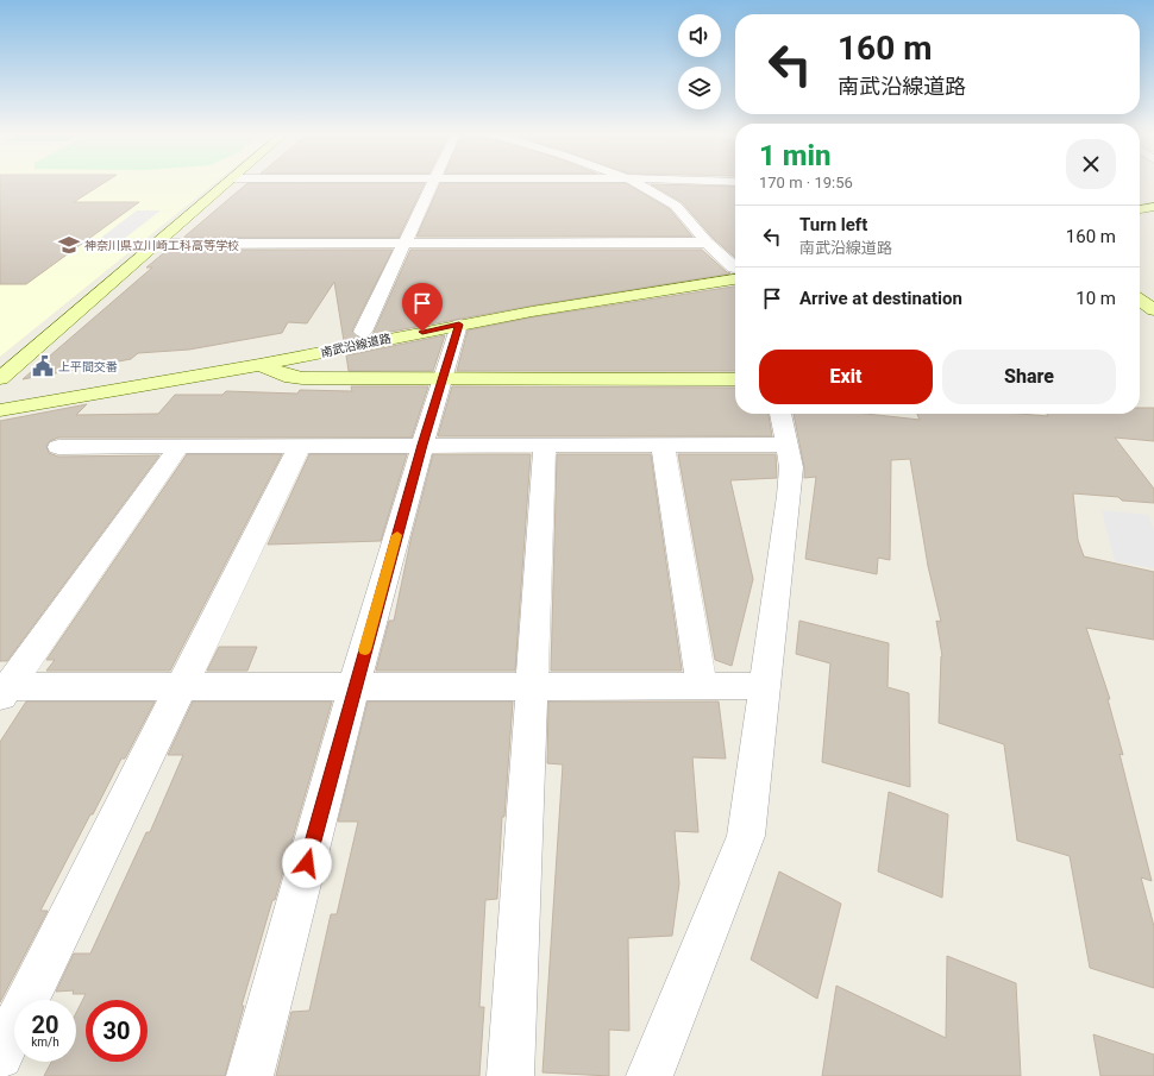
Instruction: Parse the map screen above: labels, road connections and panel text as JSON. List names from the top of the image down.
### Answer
{
  "streets": {
    "street": ["南武沿線道路"]
  },
  "places": {
    "school or university": ["神奈川県立川崎工科高等学校"],
    "public building": ["上平間交番"]
  },
  "page": {
    "turn": ["160 m", "南武沿線道路"],
    "heading": ["1 min", "170 m · 19:56"],
    "list": [
      {
        "name": "Turn left",
        "note": "南武沿線道路",
        "value": "160 m"
      },
      {
        "name": "Arrive at destination",
        "value": "10 m"
      }
    ],
    "buttons": ["Exit", "Share"],
    "speed": "20 km/h",
    "limit": "30"
  }
}
